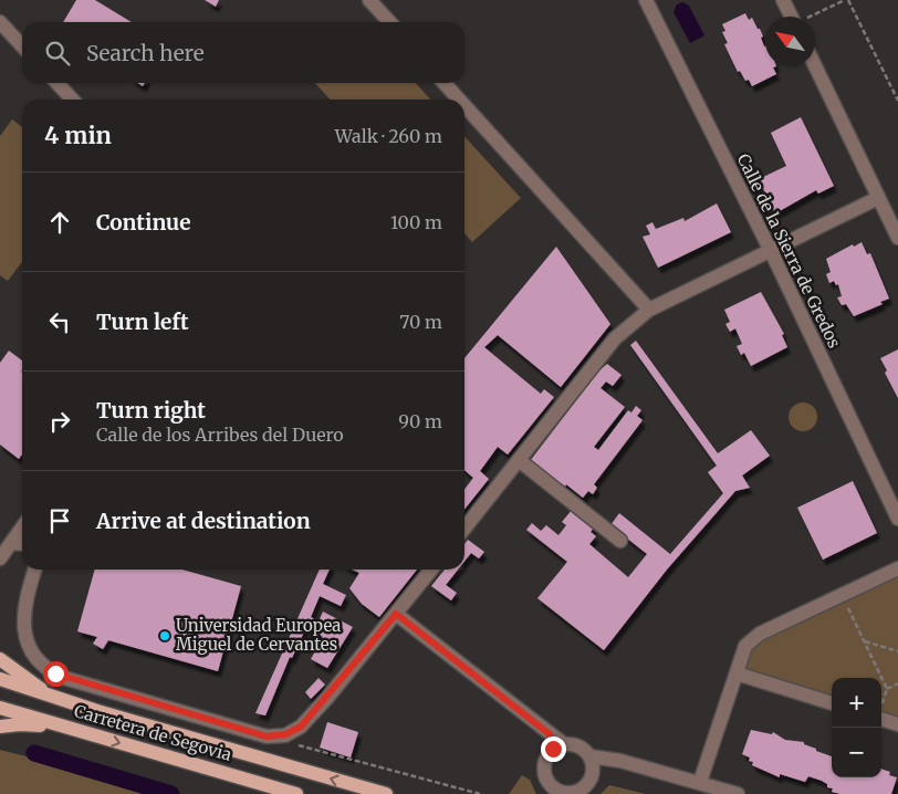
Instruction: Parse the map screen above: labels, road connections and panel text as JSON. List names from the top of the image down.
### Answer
{
  "streets": {
    "main road": ["Carretera de Segovia"],
    "street": ["Calle de la Sierra de Gredos"]
  },
  "places": ["Universidad Europea Miguel de Cervantes"],
  "north": "top left",
  "page": {
    "search": "Search here",
    "heading": ["4 min", "Walk · 260 m"],
    "list": [
      ["Continue", "100 m"],
      ["Turn left", "70 m"],
      ["Turn right", "Calle de los Arribes del Duero", "90 m"],
      "Arrive at destination"
    ],
    "map_buttons": ["+", "−"]
  }
}
